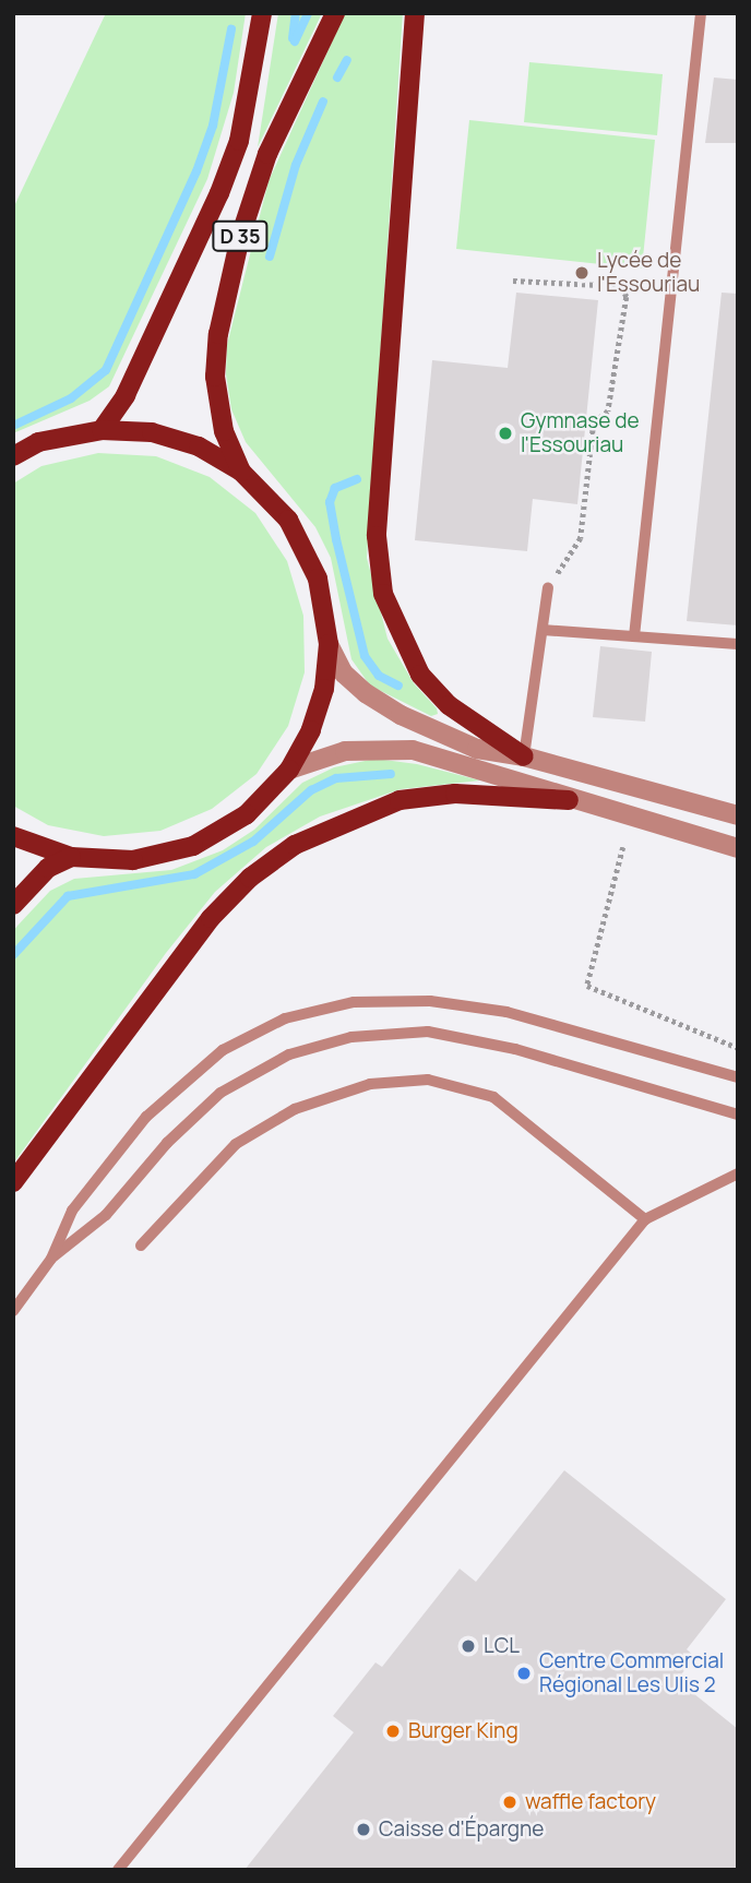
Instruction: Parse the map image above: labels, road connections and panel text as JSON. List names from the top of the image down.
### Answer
{
  "streets": {
    "main road": ["D 35"]
  },
  "places": [
    "Lycée de l'Essouriau",
    "Gymnase de l'Essouriau",
    "LCL",
    "Centre Commercial Régional Les Ulis 2",
    "Burger King",
    "waffle factory",
    "Caisse d'Épargne"
  ]
}
